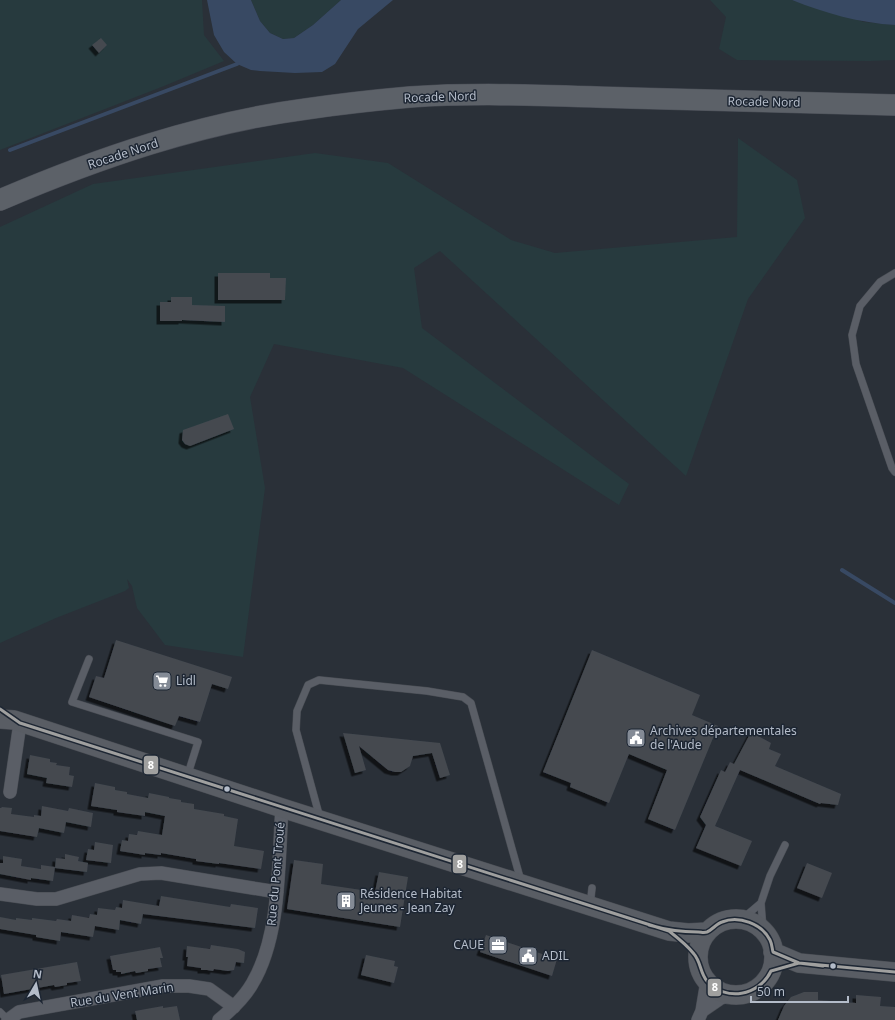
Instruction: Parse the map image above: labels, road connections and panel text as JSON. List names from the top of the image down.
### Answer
{
  "streets": {
    "main road": ["Rocade Nord"],
    "street": ["Rue du Pont Troué", "Rue du Vent Marin"]
  },
  "crossings": [
    ["Rue du Pont Troué", "Rue du Vent Marin"]
  ],
  "places": {
    "supermarket": ["Lidl"],
    "public building": ["Archives départementales de l'Aude", "ADIL"],
    "building": ["Résidence Habitat Jeunes - Jean Zay"],
    "office": ["CAUE"]
  },
  "lines": ["transit line 8"],
  "scale_bar": "50 m",
  "north": "top"
}
